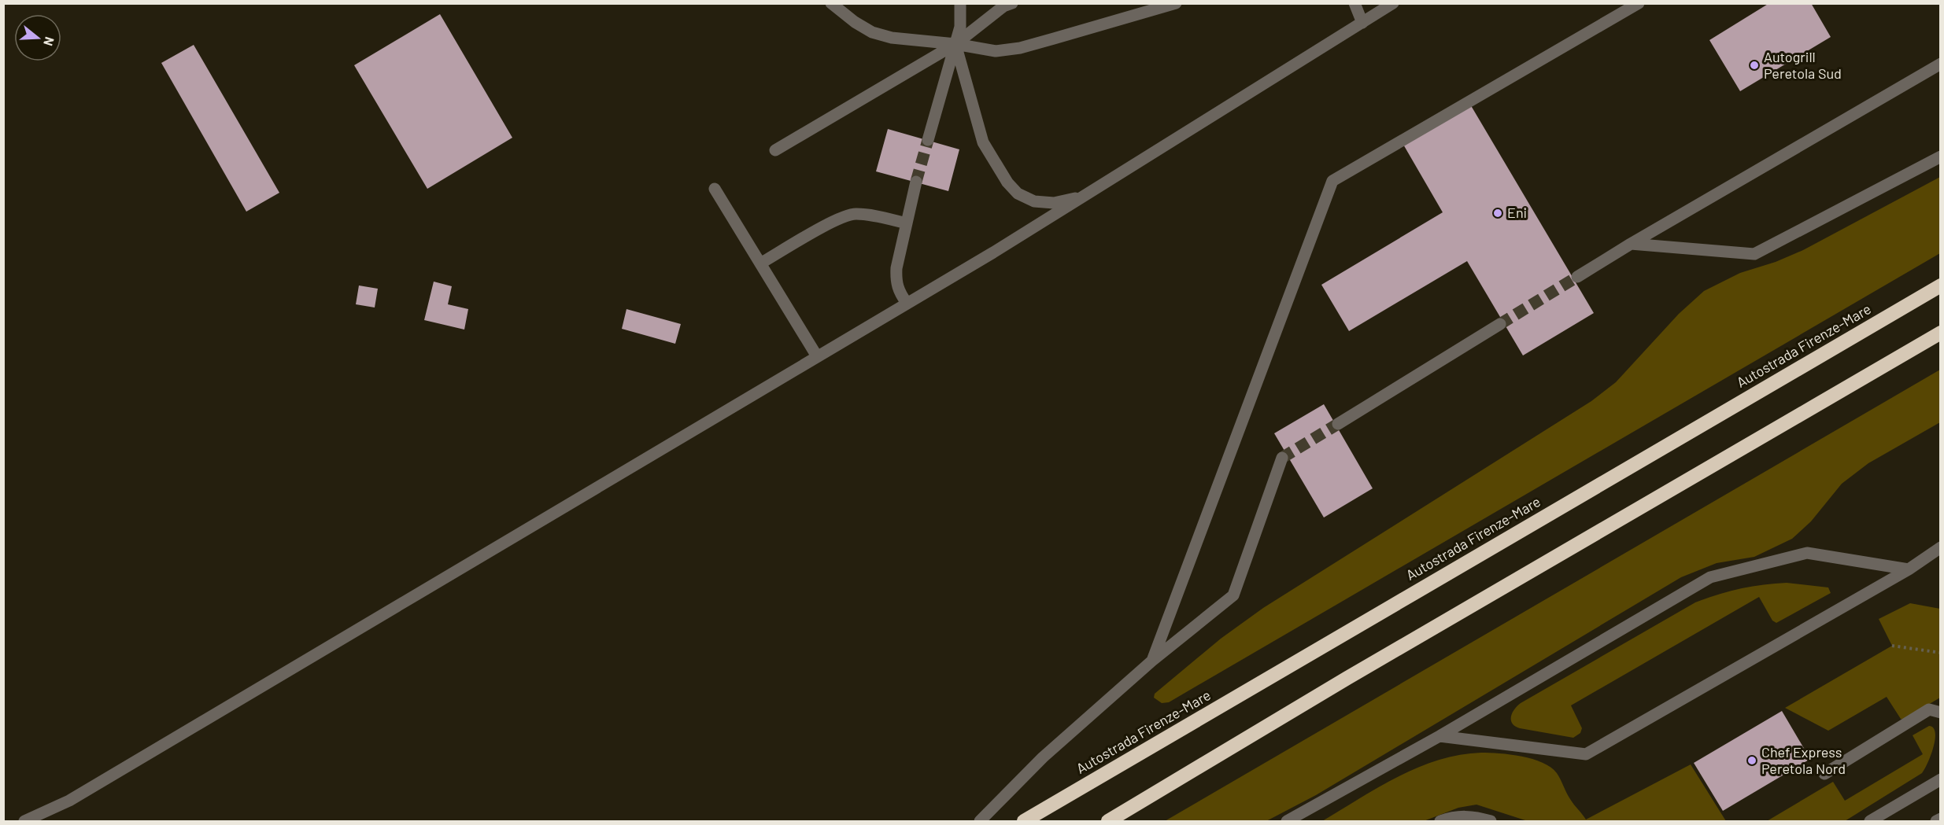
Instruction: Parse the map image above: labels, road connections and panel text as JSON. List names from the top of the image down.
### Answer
{
  "streets": {
    "highway": ["Autostrada Firenze-Mare"]
  },
  "places": ["Autogrill Peretola Sud", "Eni", "Chef Express Peretola Nord"],
  "north": "right"
}
